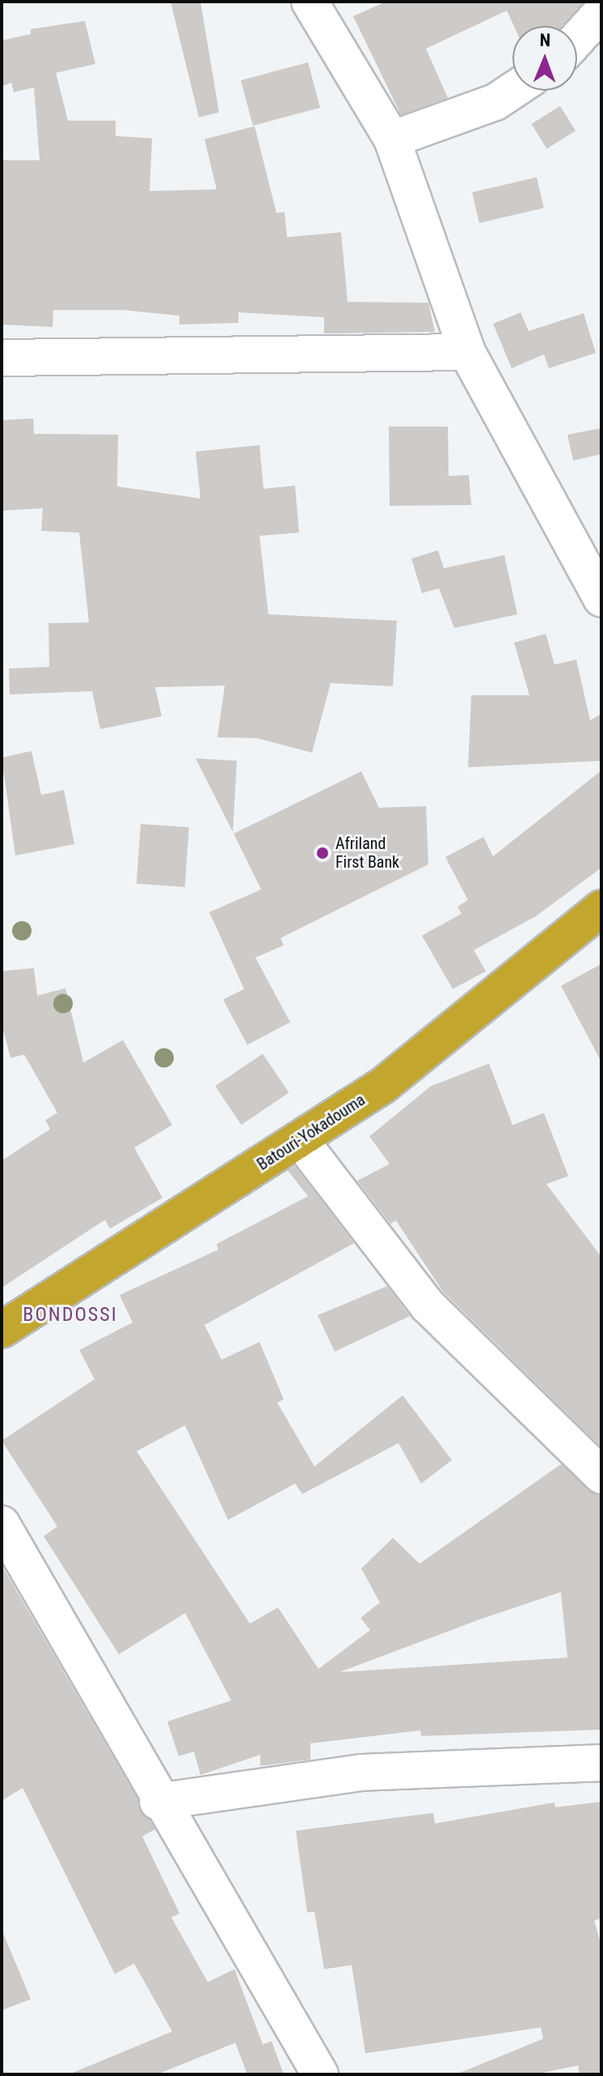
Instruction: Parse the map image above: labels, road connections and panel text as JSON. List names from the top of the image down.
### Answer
{
  "streets": {
    "highway": ["Batouri-Yokadouma"]
  },
  "districts": ["BONDOSSI"],
  "places": ["Afriland First Bank"],
  "north": "top"
}
